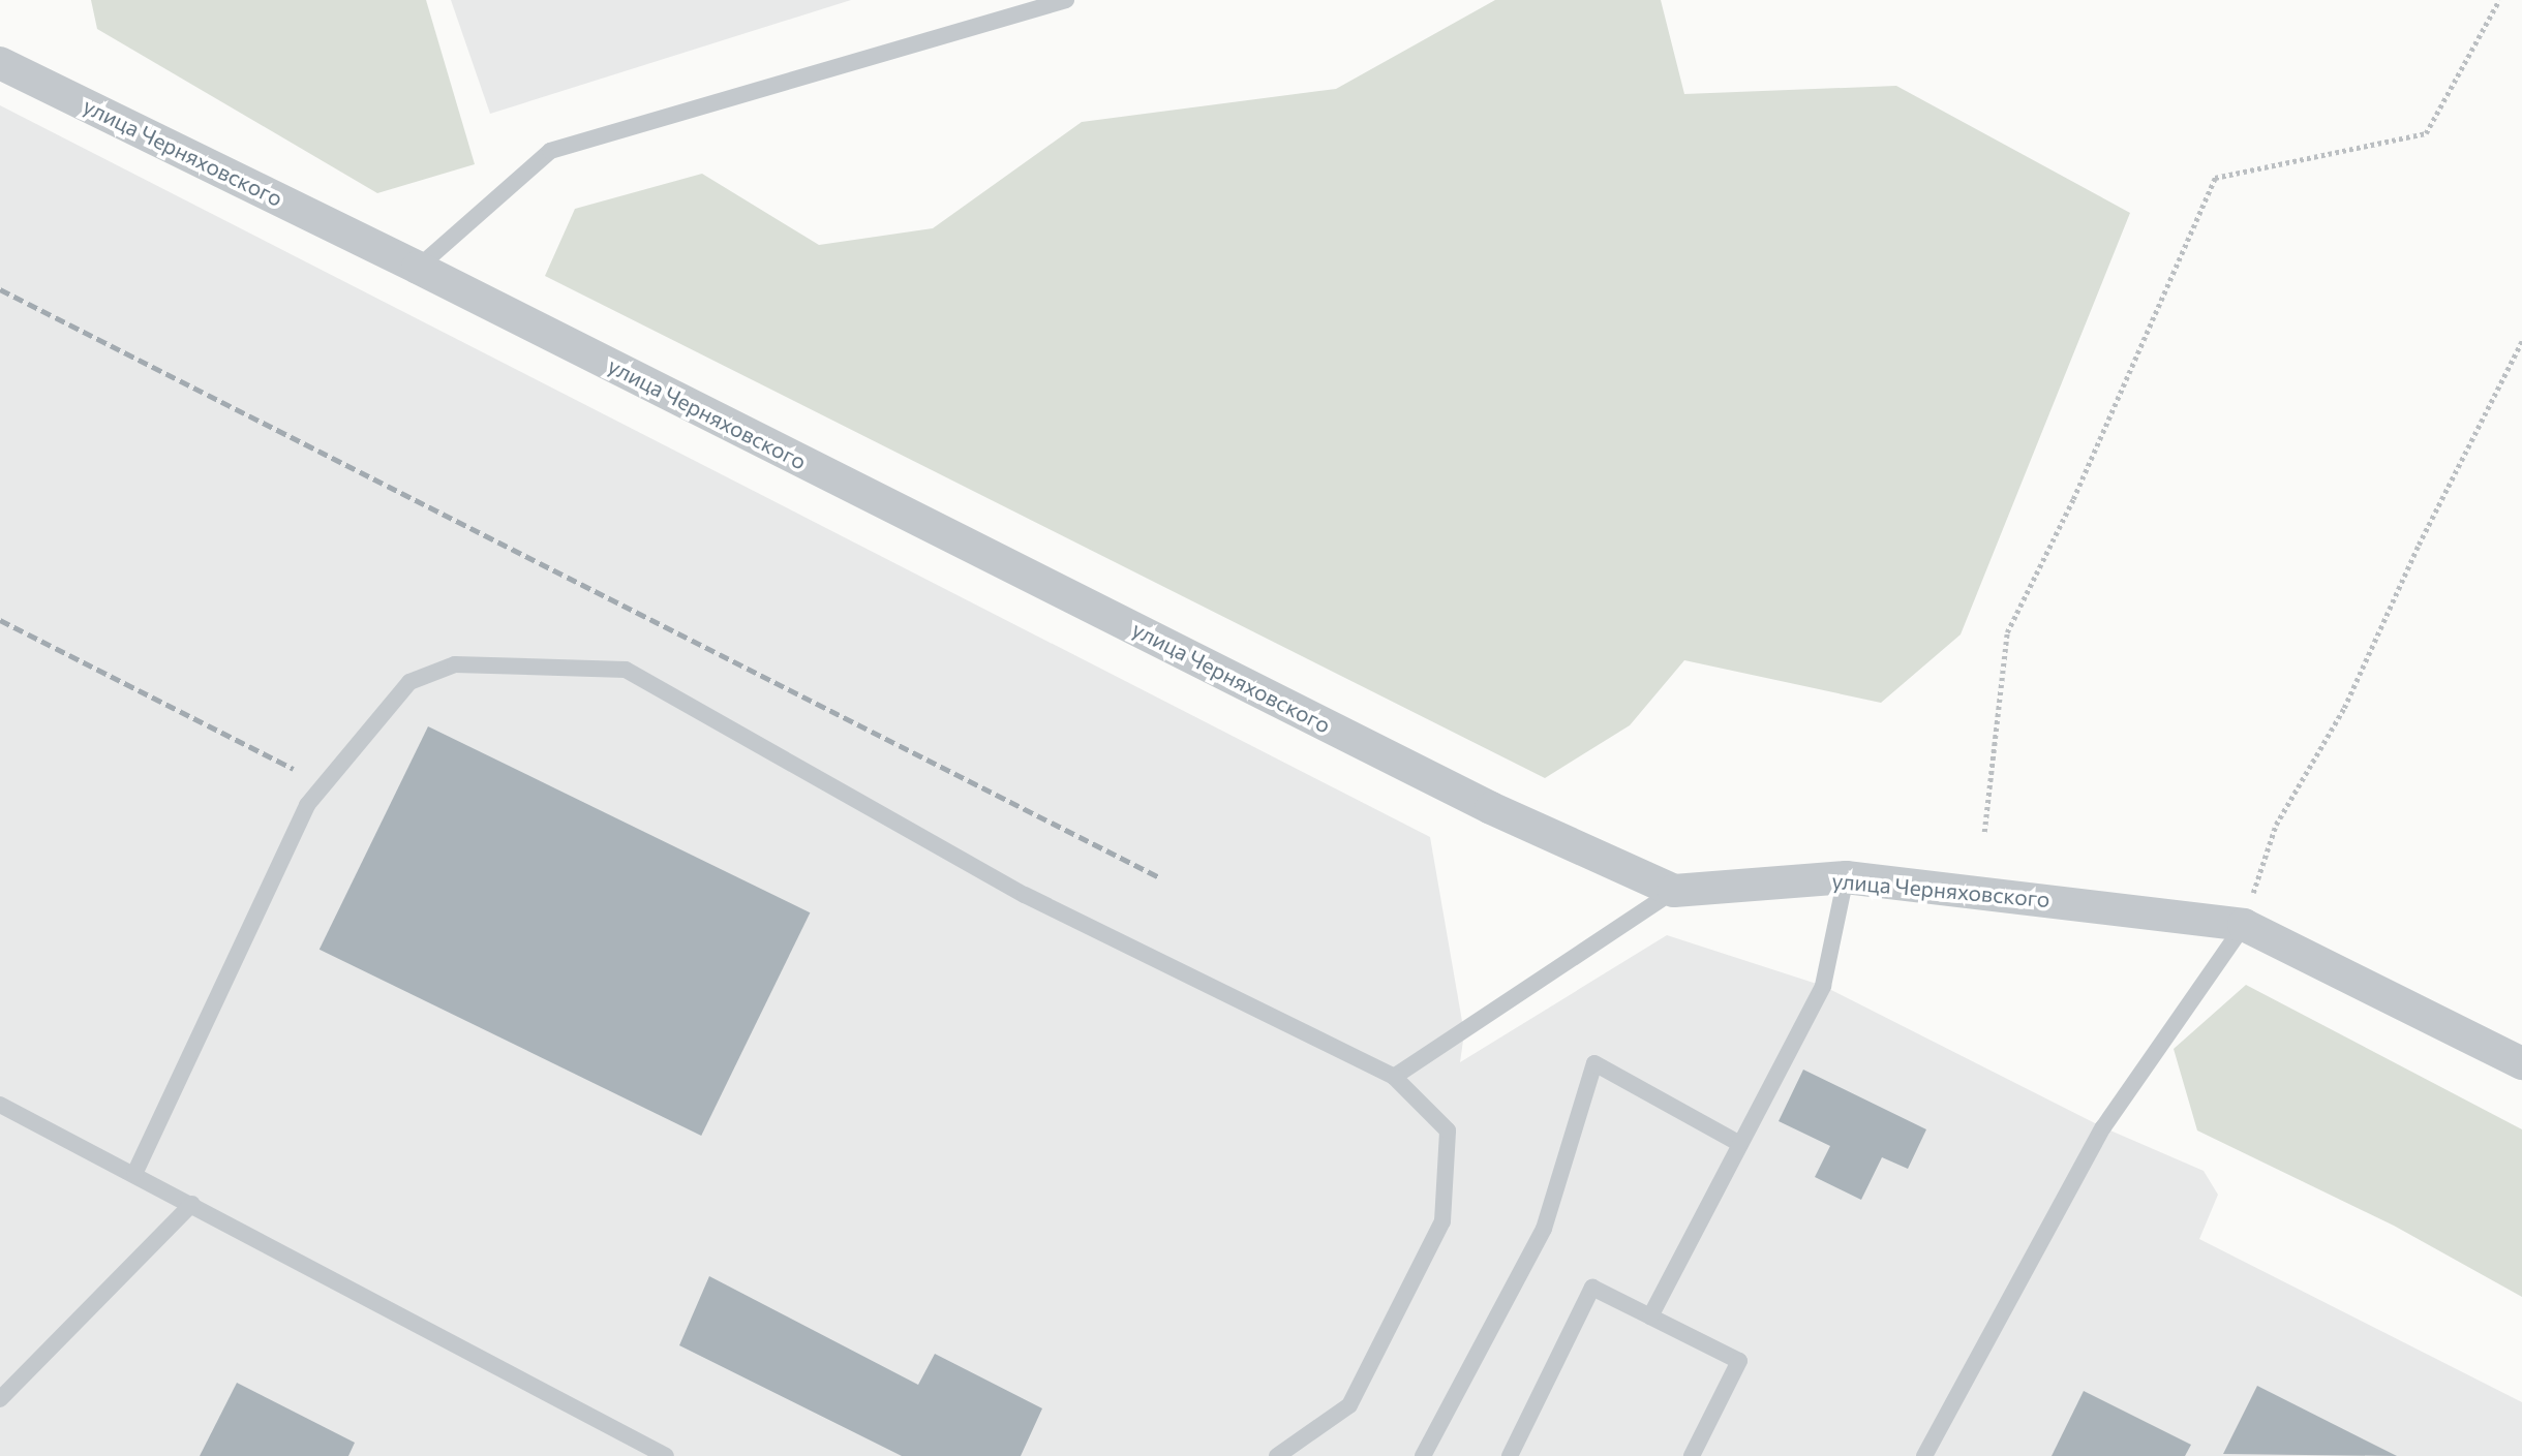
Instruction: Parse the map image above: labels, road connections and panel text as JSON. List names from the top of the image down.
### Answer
{
  "streets": {
    "street": ["улица Черняховского"]
  }
}
